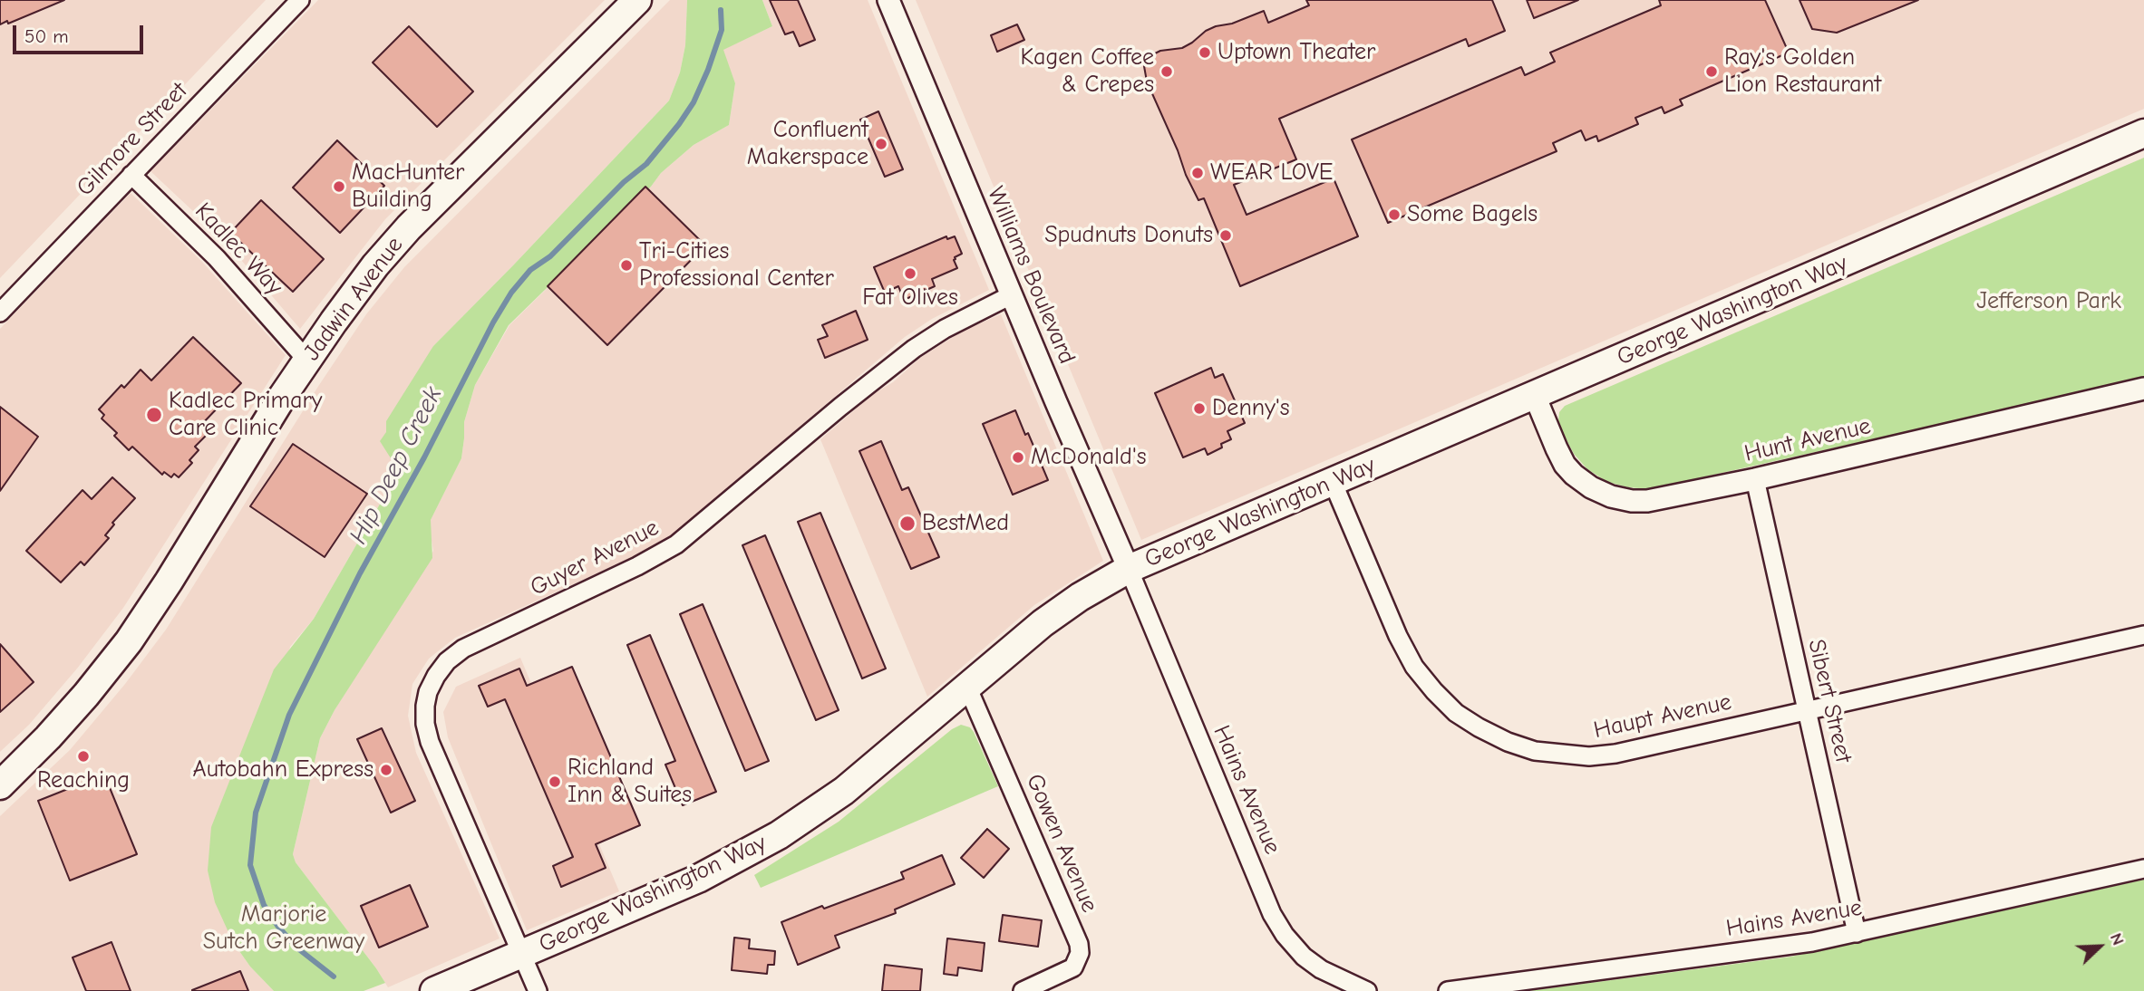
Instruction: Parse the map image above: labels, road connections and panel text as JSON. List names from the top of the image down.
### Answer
{
  "streets": {
    "main road": ["Jadwin Avenue", "George Washington Way"],
    "street": [
      "Gilmore Street",
      "Kadlec Way",
      "Williams Boulevard",
      "Hunt Avenue",
      "Guyer Avenue",
      "Sibert Street",
      "Haupt Avenue",
      "Hains Avenue",
      "Gowen Avenue"
    ]
  },
  "crossings": [
    ["Gilmore Street", "Kadlec Way"],
    ["Kadlec Way", "Jadwin Avenue"],
    ["Williams Boulevard", "George Washington Way"],
    ["Williams Boulevard", "Guyer Avenue"],
    ["Williams Boulevard", "Hains Avenue"],
    ["George Washington Way", "Hunt Avenue"],
    ["George Washington Way", "Guyer Avenue"],
    ["George Washington Way", "Haupt Avenue"],
    ["George Washington Way", "Hains Avenue"],
    ["George Washington Way", "Gowen Avenue"],
    ["Hunt Avenue", "Sibert Street"],
    ["Sibert Street", "Haupt Avenue"],
    ["Sibert Street", "Hains Avenue"]
  ],
  "water": ["Hip Deep Creek"],
  "parks": ["Jefferson Park", "Marjorie Sutch Greenway"],
  "places": [
    "Uptown Theater",
    "Kagen Coffee & Crepes",
    "Ray's Golden Lion Restaurant",
    "Confluent Makerspace",
    "WEAR LOVE",
    "MacHunter Building",
    "Some Bagels",
    "Spudnuts Donuts",
    "Tri-Cities Professional Center",
    "Fat Olives",
    "Denny's",
    "Kadlec Primary Care Clinic",
    "McDonald's",
    "BestMed",
    "Reaching",
    "Autobahn Express",
    "Richland Inn & Suites"
  ],
  "scale_bar": "50 m",
  "north": "top right"
}
